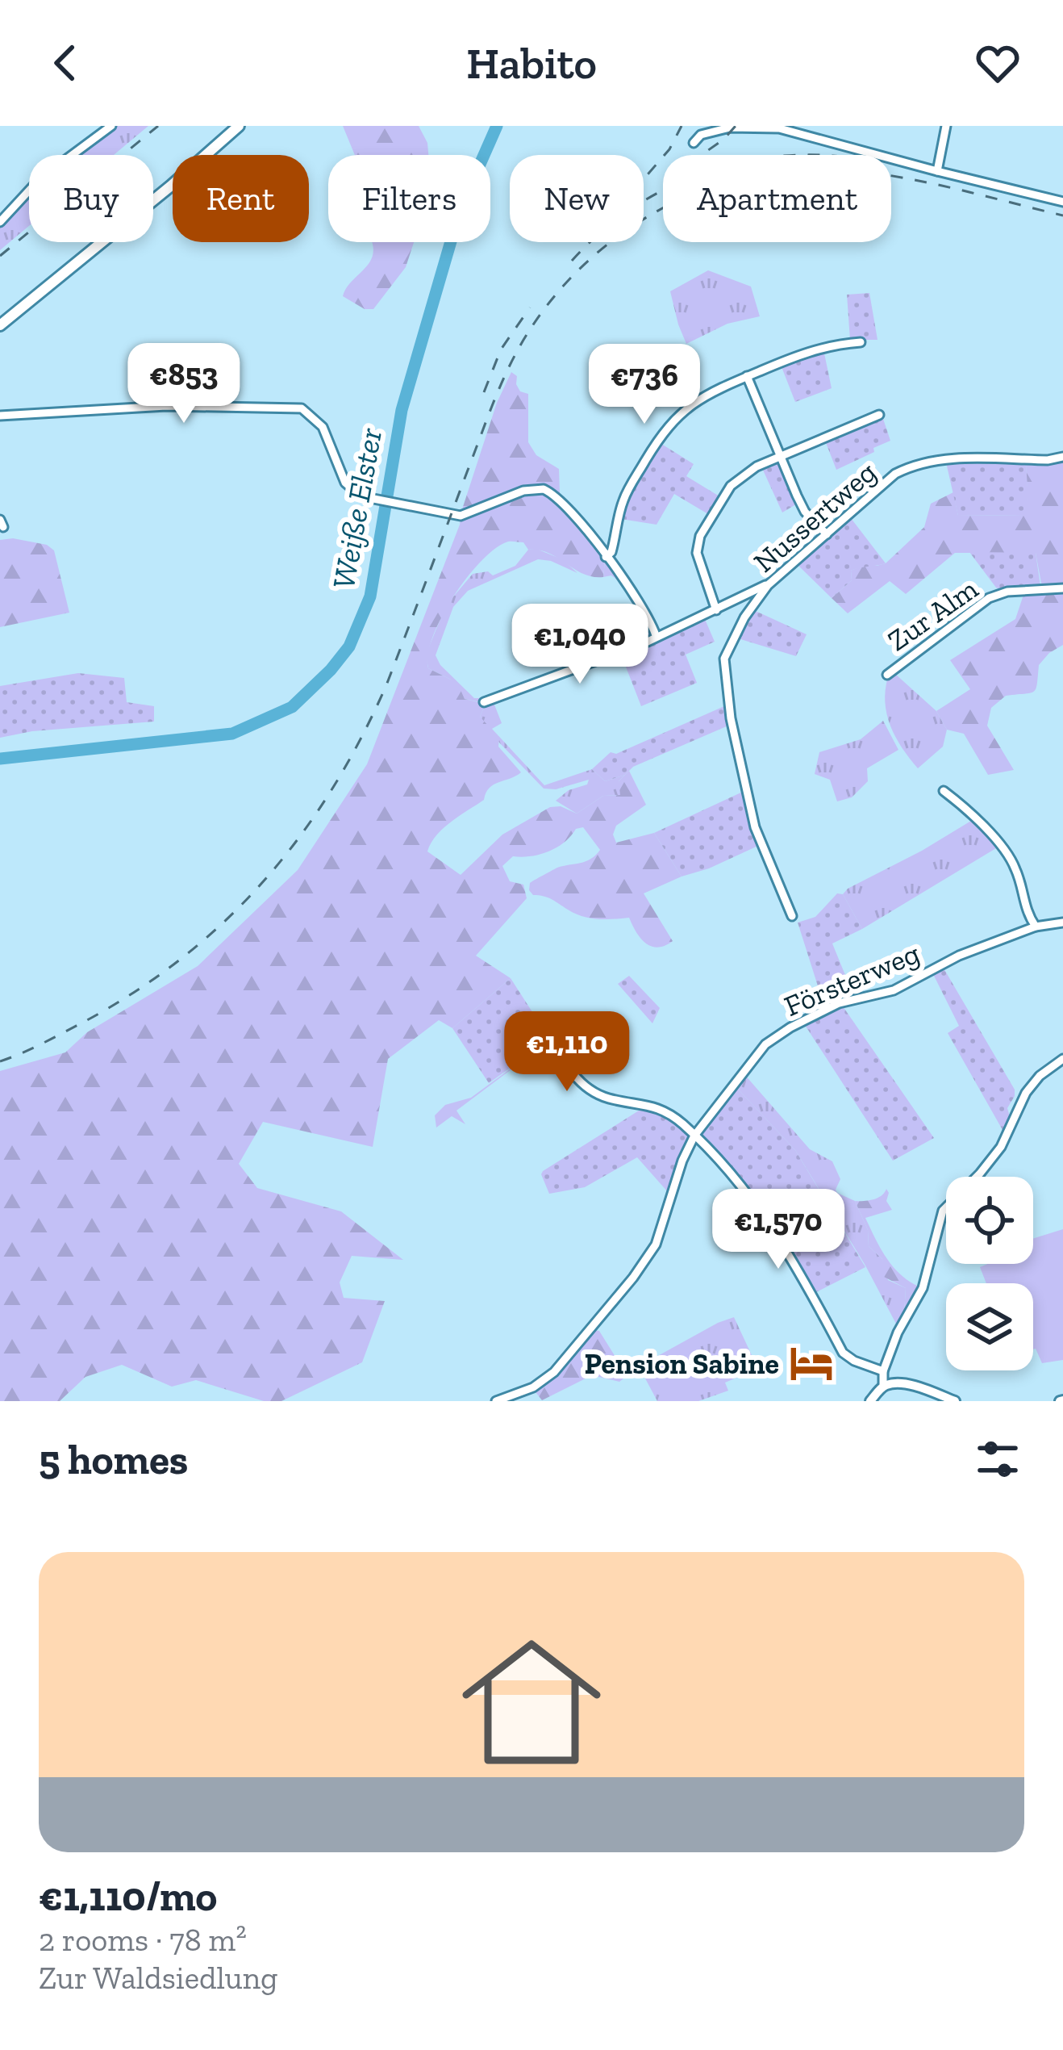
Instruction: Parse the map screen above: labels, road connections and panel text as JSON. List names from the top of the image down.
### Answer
{
  "streets": {
    "street": ["Nussertweg", "Zur Alm", "Försterweg"]
  },
  "water": ["Weiße Elster"],
  "places": {
    "hotel": ["Pension Sabine"]
  },
  "page": {
    "header": "Habito",
    "chip": [
      "Buy",
      "Rent",
      "Filters",
      "New",
      "Apartment"
    ],
    "price": [
      "€853",
      "€736",
      "€1,040",
      "€1,110",
      "€1,570"
    ],
    "heading": "5 homes",
    "list": [
      {
        "name": "€1,110/mo",
        "note": "2 rooms · 78 m² · Zur Waldsiedlung"
      }
    ]
  }
}
